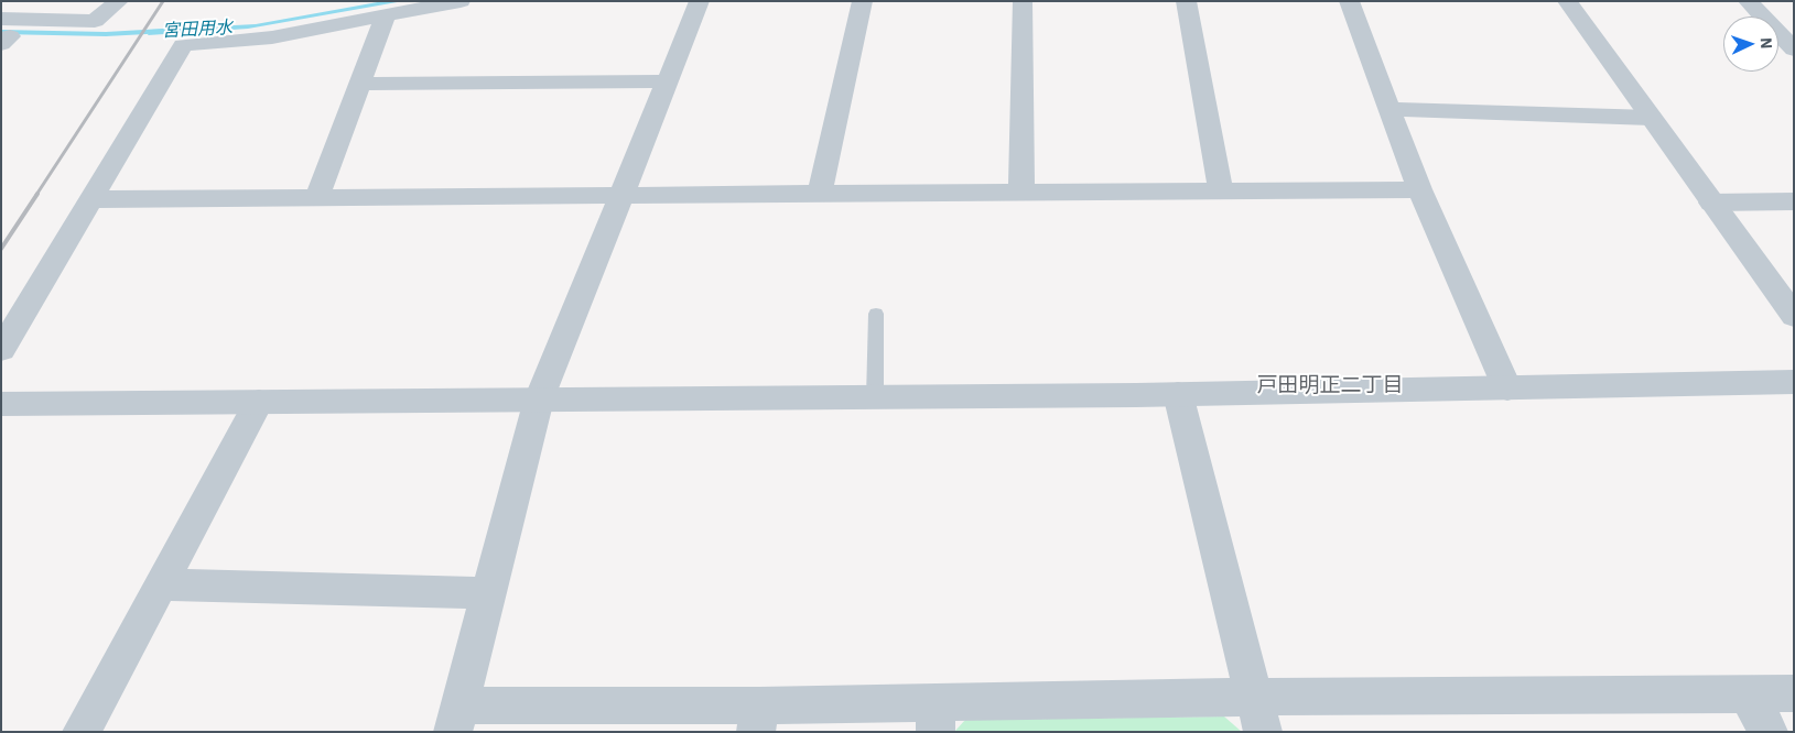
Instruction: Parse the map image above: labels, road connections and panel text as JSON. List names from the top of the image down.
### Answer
{
  "districts": ["戸田明正二丁目"],
  "water": ["宮田用水"],
  "north": "right"
}
